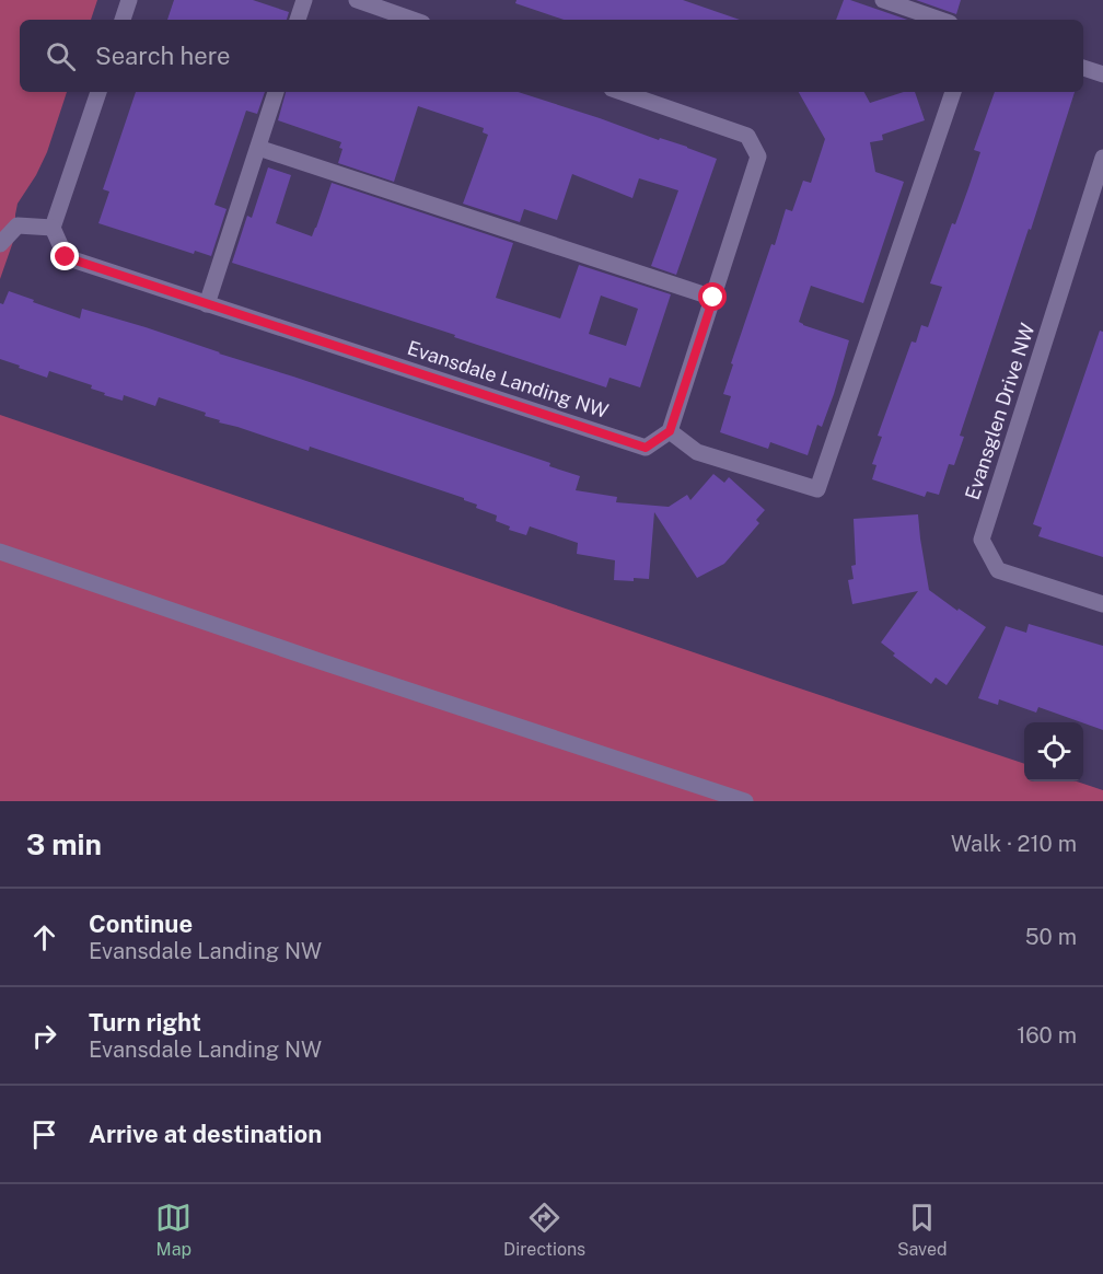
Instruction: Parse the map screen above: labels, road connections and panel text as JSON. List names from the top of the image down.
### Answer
{
  "streets": {
    "street": ["Evansdale Landing NW", "Evansglen Drive NW"]
  },
  "page": {
    "search": "Search here",
    "heading": ["3 min", "Walk · 210 m"],
    "list": [
      ["Continue", "Evansdale Landing NW", "50 m"],
      ["Turn right", "Evansdale Landing NW", "160 m"],
      "Arrive at destination"
    ],
    "nav": ["Map", "Directions", "Saved"]
  }
}
